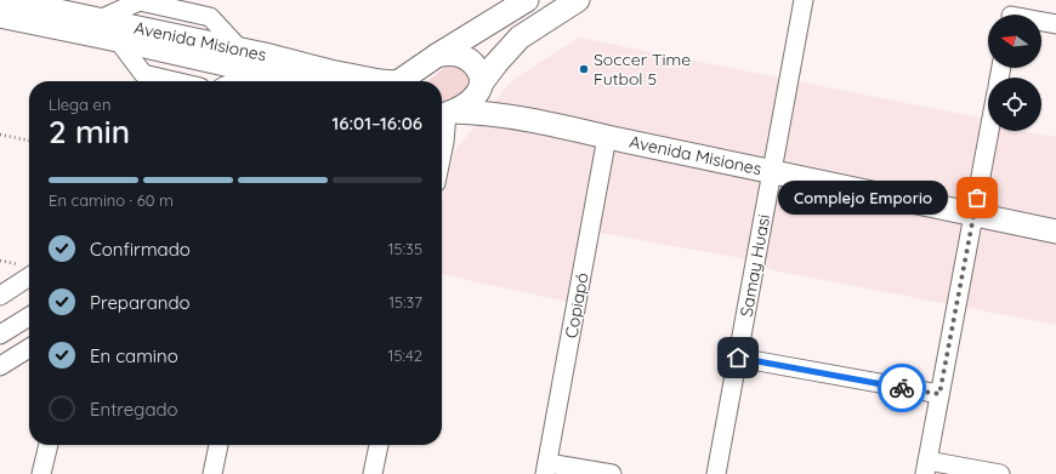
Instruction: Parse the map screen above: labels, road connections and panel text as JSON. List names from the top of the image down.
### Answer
{
  "streets": {
    "main road": ["Avenida Misiones"],
    "street": ["Samay Huasi", "Copiapó"]
  },
  "crossings": [
    ["Avenida Misiones", "Samay Huasi"],
    ["Avenida Misiones", "Copiapó"]
  ],
  "places": ["Soccer Time Futbol 5", "Complejo Emporio"],
  "north": "left",
  "page": {
    "heading": ["2 min", "Llega en", "16:01–16:06"],
    "bar": "En camino · 60 m",
    "bubble": "Complejo Emporio",
    "list": [
      ["Confirmado", "15:35"],
      ["Preparando", "15:37"],
      ["En camino", "15:42"],
      "Entregado"
    ]
  }
}
